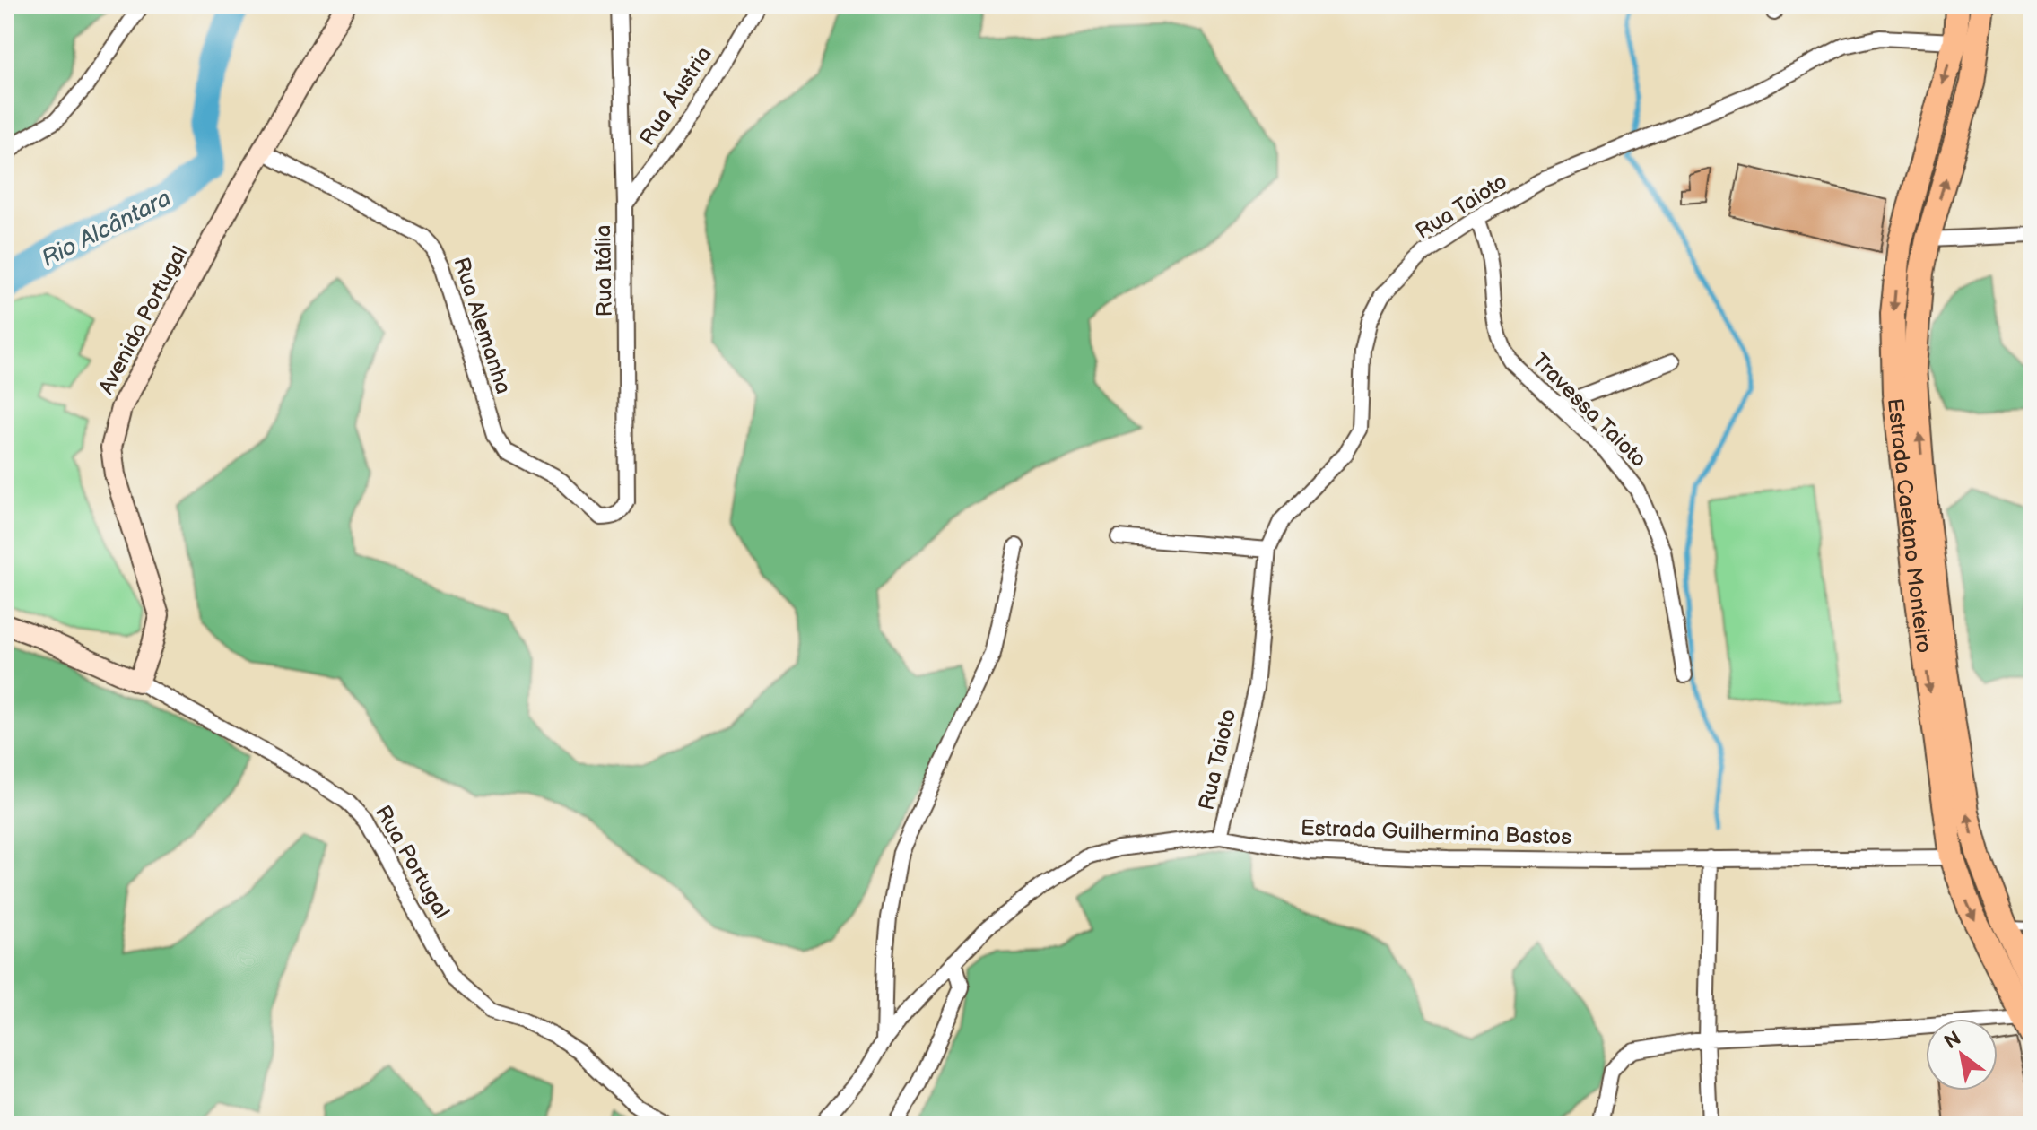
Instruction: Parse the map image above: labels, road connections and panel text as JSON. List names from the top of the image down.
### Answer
{
  "streets": {
    "main road": ["Estrada Caetano Monteiro"],
    "street": [
      "Rua Áustria",
      "Rua Taioto",
      "Rua Itália",
      "Avenida Portugal",
      "Rua Alemanha",
      "Travessa Taioto",
      "Estrada Guilhermina Bastos",
      "Rua Portugal"
    ]
  },
  "crossings": [
    ["Rua Áustria", "Rua Itália"],
    ["Rua Taioto", "Travessa Taioto"],
    ["Rua Taioto", "Estrada Caetano Monteiro"],
    ["Rua Taioto", "Estrada Guilhermina Bastos"],
    ["Rua Itália", "Rua Alemanha"],
    ["Avenida Portugal", "Rua Alemanha"],
    ["Avenida Portugal", "Rua Portugal"],
    ["Estrada Caetano Monteiro", "Estrada Guilhermina Bastos"]
  ],
  "water": ["Rio Alcântara"],
  "north": "top left"
}
